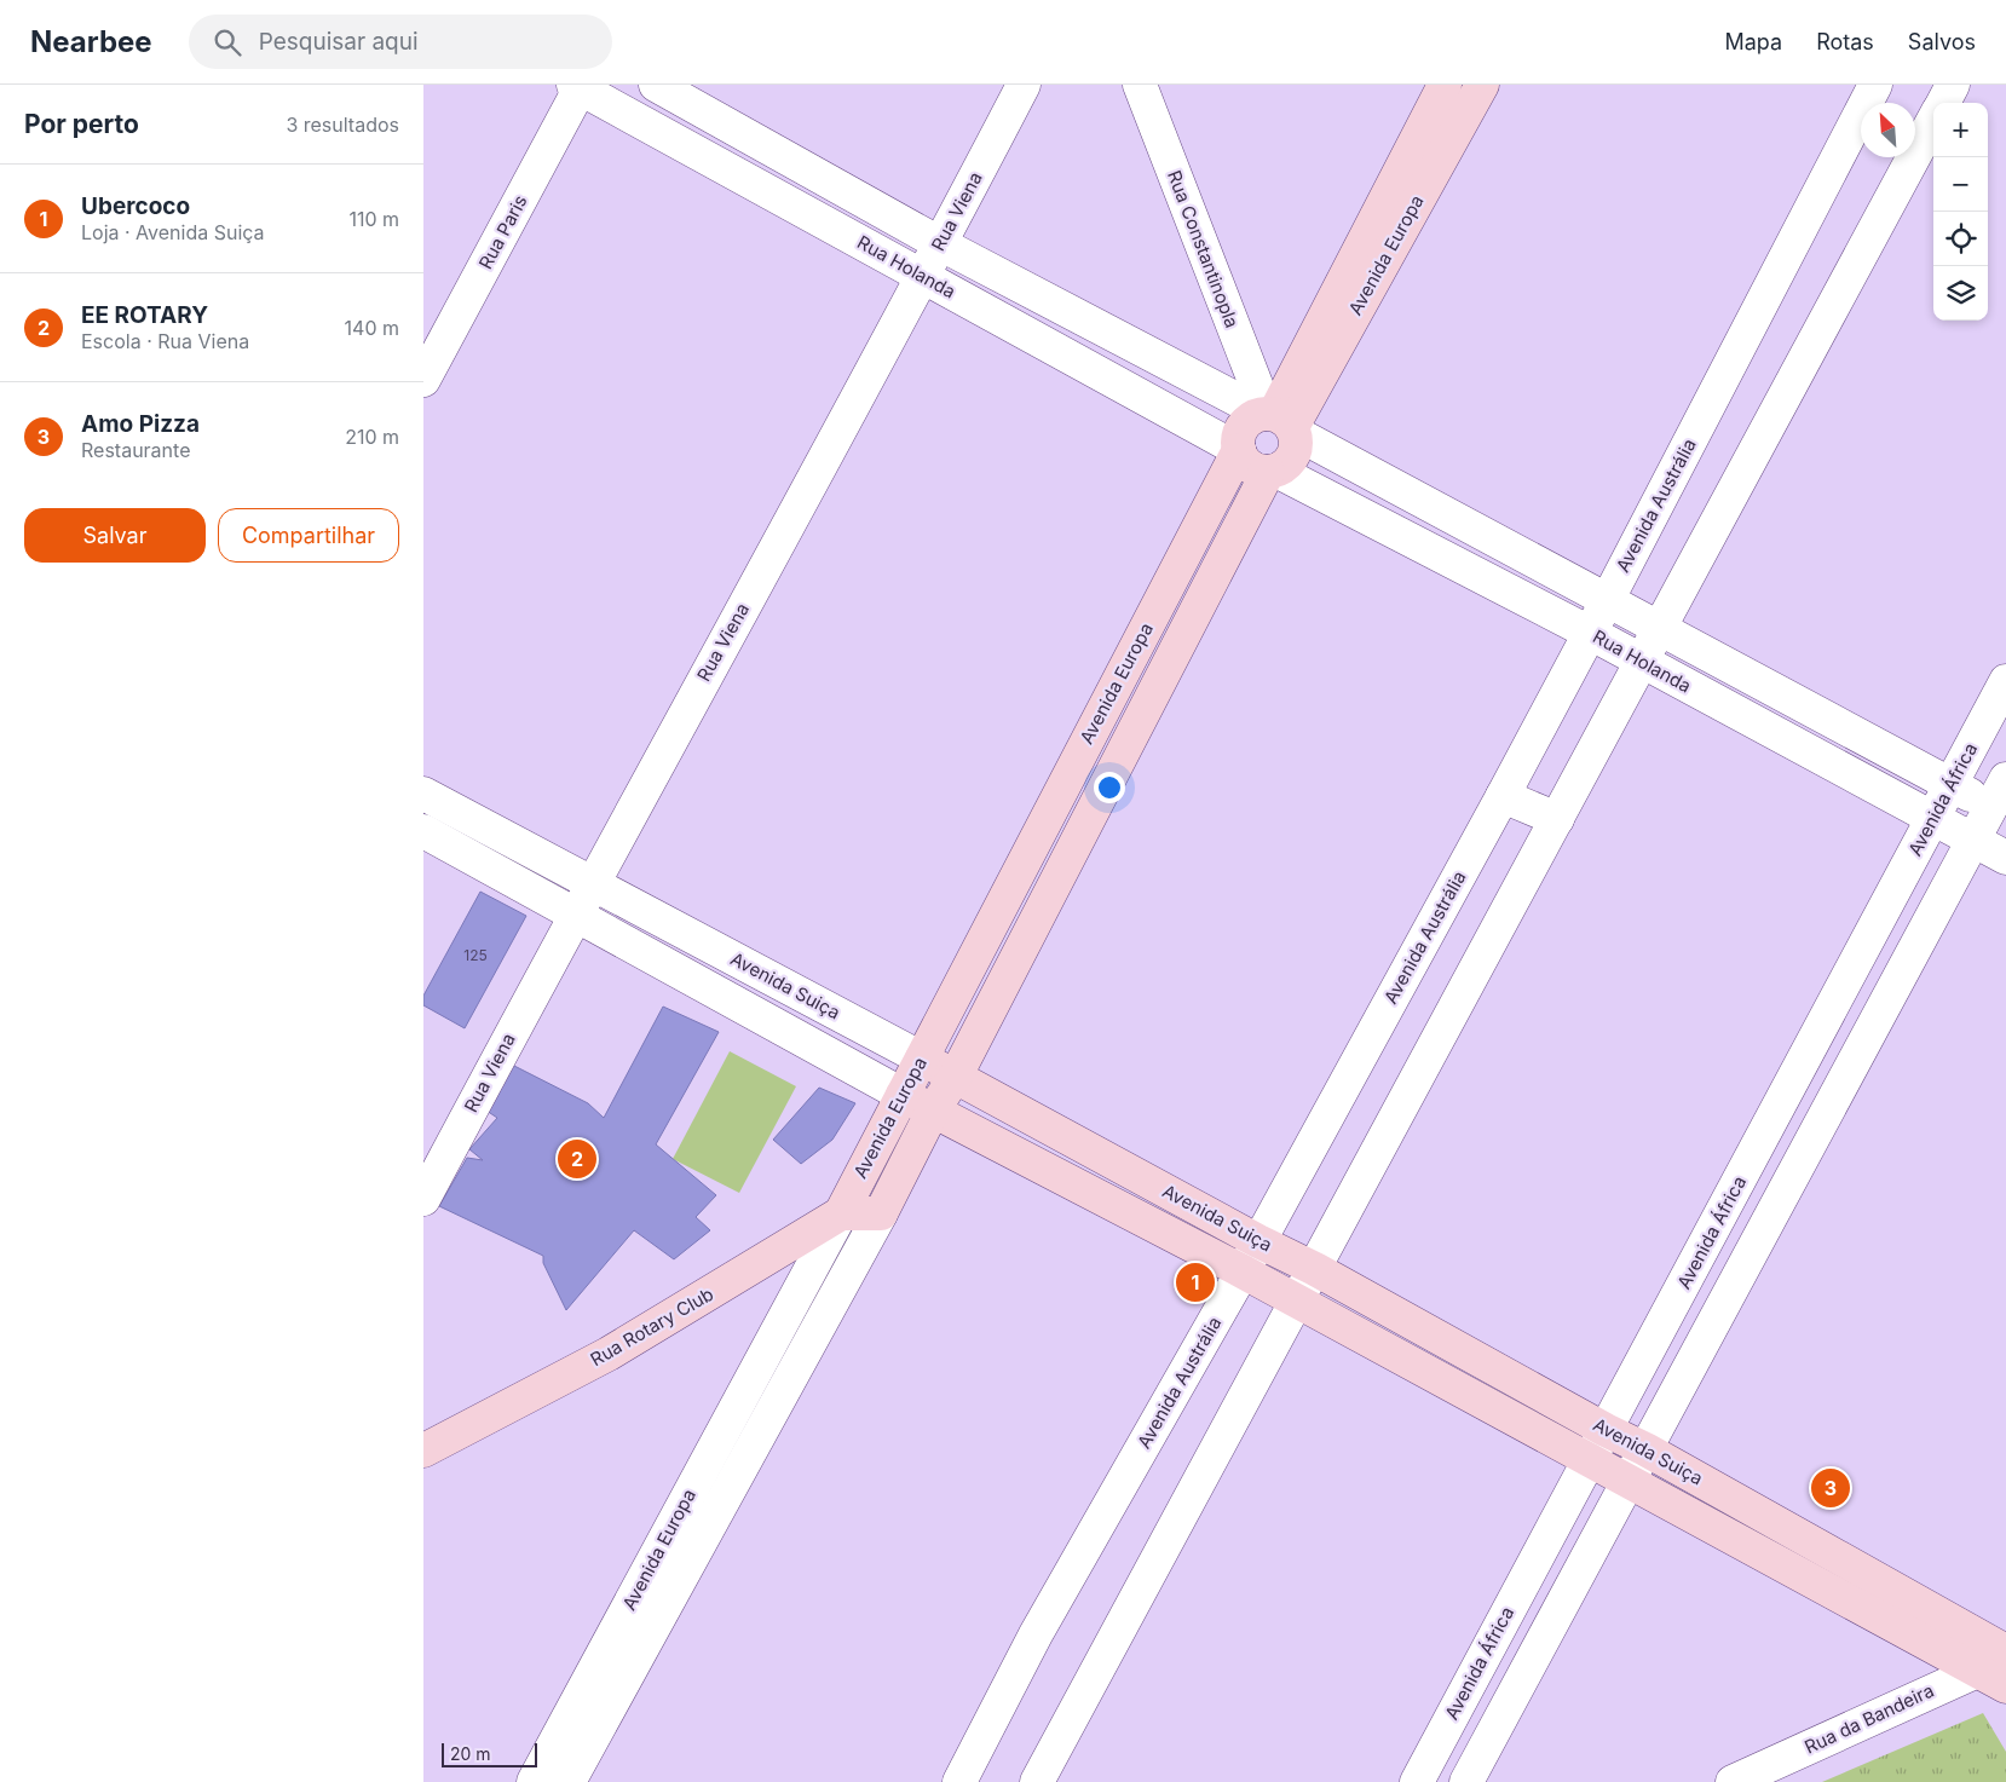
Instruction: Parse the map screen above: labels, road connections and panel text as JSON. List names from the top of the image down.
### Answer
{
  "streets": {
    "main road": ["Avenida Europa", "Avenida Suiça", "Rua Rotary Club"],
    "street": [
      "Rua Viena",
      "Rua Paris",
      "Rua Constantinopla",
      "Rua Holanda",
      "Avenida Austrália",
      "Avenida África",
      "Rua da Bandeira"
    ]
  },
  "crossings": [
    ["Rua Viena", "Rua Holanda"],
    ["Rua Viena", "Avenida Suiça"],
    ["Rua Paris", "Rua Holanda"],
    ["Rua Constantinopla", "Avenida Europa"],
    ["Rua Constantinopla", "Rua Holanda"],
    ["Avenida Europa", "Rua Holanda"],
    ["Avenida Europa", "Avenida Suiça"],
    ["Avenida Europa", "Rua Rotary Club"],
    ["Rua Holanda", "Avenida Austrália"],
    ["Rua Holanda", "Avenida África"],
    ["Avenida Austrália", "Avenida Suiça"],
    ["Avenida África", "Avenida Suiça"],
    ["Avenida Suiça", "Rua da Bandeira"]
  ],
  "house_numbers": ["125"],
  "scale_bar": "20 m",
  "north": "top left",
  "page": {
    "header": "Nearbee",
    "search": "Pesquisar aqui",
    "nav": ["Mapa", "Rotas", "Salvos"],
    "heading": ["Por perto", "3 resultados"],
    "map_buttons": ["+", "−"],
    "list": [
      {
        "mark": "1",
        "name": "Ubercoco",
        "note": "Loja · Avenida Suiça",
        "value": "110 m"
      },
      {
        "mark": "2",
        "name": "EE ROTARY",
        "note": "Escola · Rua Viena",
        "value": "140 m"
      },
      {
        "mark": "3",
        "name": "Amo Pizza",
        "note": "Restaurante",
        "value": "210 m"
      }
    ],
    "buttons": ["Salvar", "Compartilhar"],
    "pins": ["2", "1", "3"],
    "scale": "20 m"
  }
}
